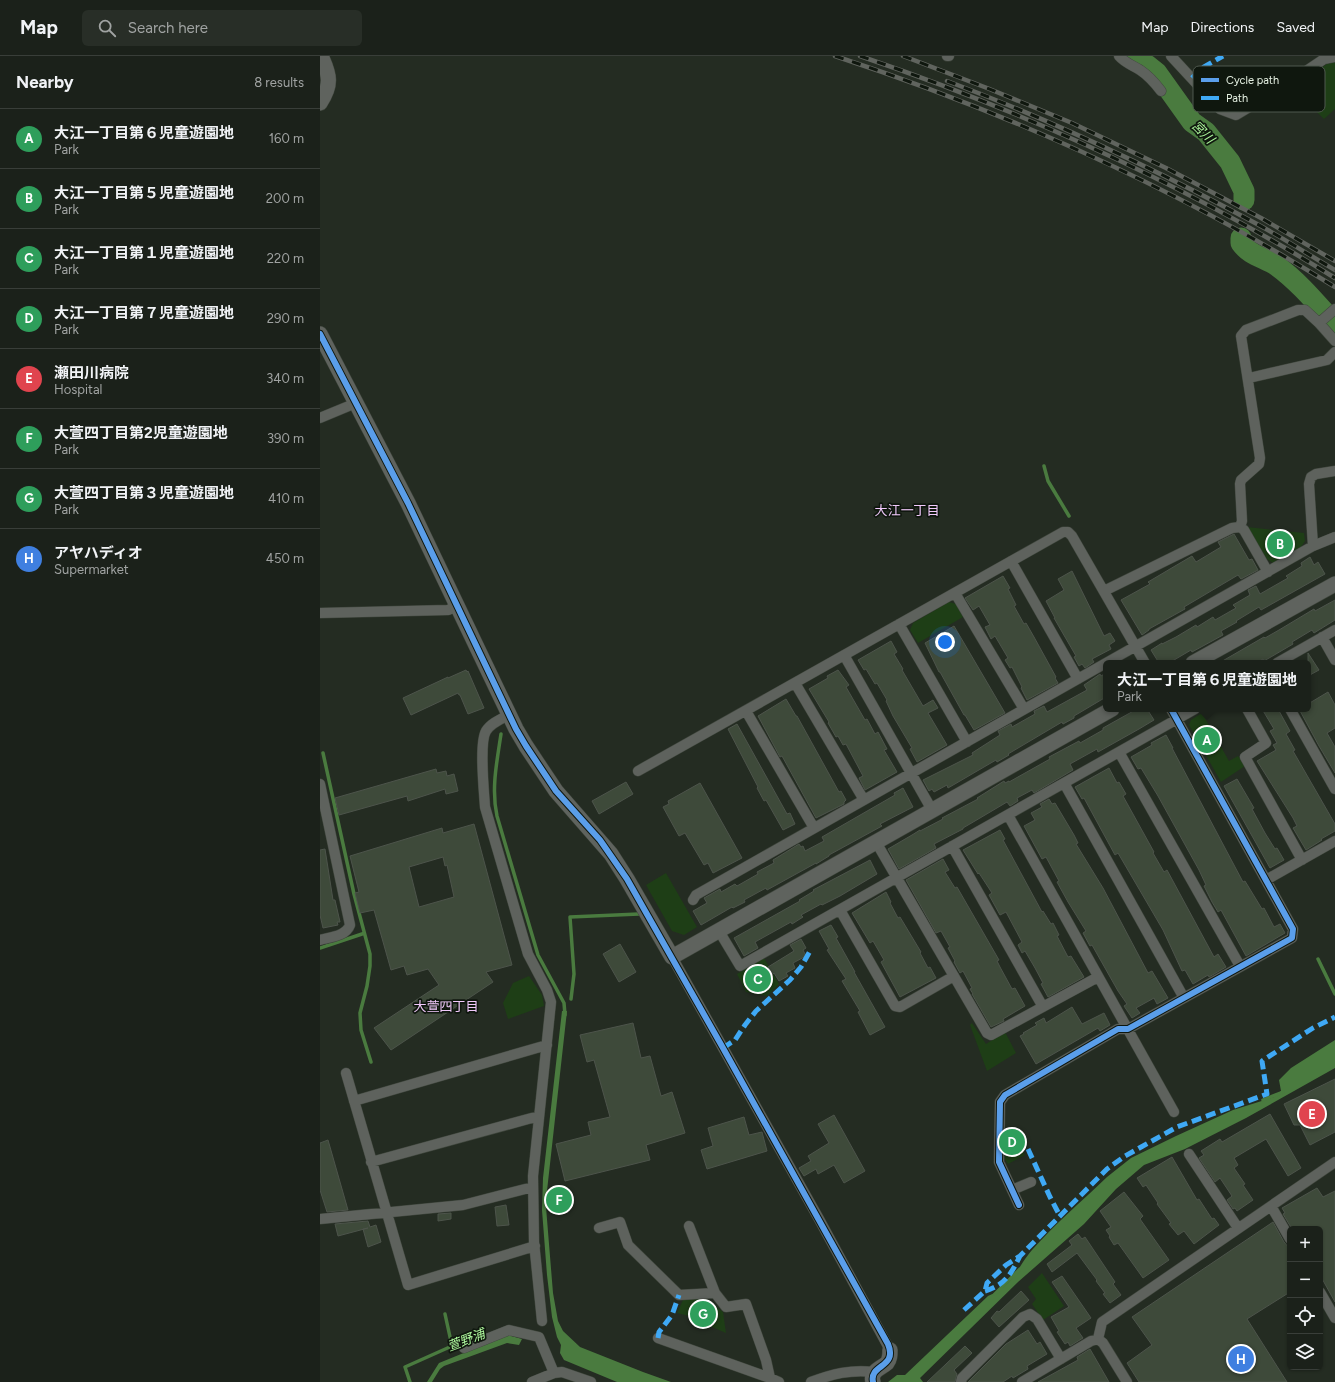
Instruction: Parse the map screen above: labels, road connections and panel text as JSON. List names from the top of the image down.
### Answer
{
  "districts": ["大江一丁目", "大萱四丁目"],
  "water": ["宮川", "萱野浦"],
  "legend": ["Cycle path", "Path"],
  "page": {
    "header": "Map",
    "search": "Search here",
    "nav": ["Map", "Directions", "Saved"],
    "heading": ["Nearby", "8 results"],
    "list": [
      {
        "mark": "A",
        "name": "大江一丁目第６児童遊園地",
        "note": "Park",
        "value": "160 m"
      },
      {
        "mark": "B",
        "name": "大江一丁目第５児童遊園地",
        "note": "Park",
        "value": "200 m"
      },
      {
        "mark": "C",
        "name": "大江一丁目第１児童遊園地",
        "note": "Park",
        "value": "220 m"
      },
      {
        "mark": "D",
        "name": "大江一丁目第７児童遊園地",
        "note": "Park",
        "value": "290 m"
      },
      {
        "mark": "E",
        "name": "瀬田川病院",
        "note": "Hospital",
        "value": "340 m"
      },
      {
        "mark": "F",
        "name": "大萱四丁目第2児童遊園地",
        "note": "Park",
        "value": "390 m"
      },
      {
        "mark": "G",
        "name": "大萱四丁目第３児童遊園地",
        "note": "Park",
        "value": "410 m"
      },
      {
        "mark": "H",
        "name": "アヤハディオ",
        "note": "Supermarket",
        "value": "450 m"
      }
    ],
    "pins": [
      "B",
      "A",
      "C",
      "E",
      "D",
      "F",
      "G",
      "H"
    ],
    "popup": ["大江一丁目第６児童遊園地", "Park"],
    "map_buttons": ["+", "−"]
  }
}
